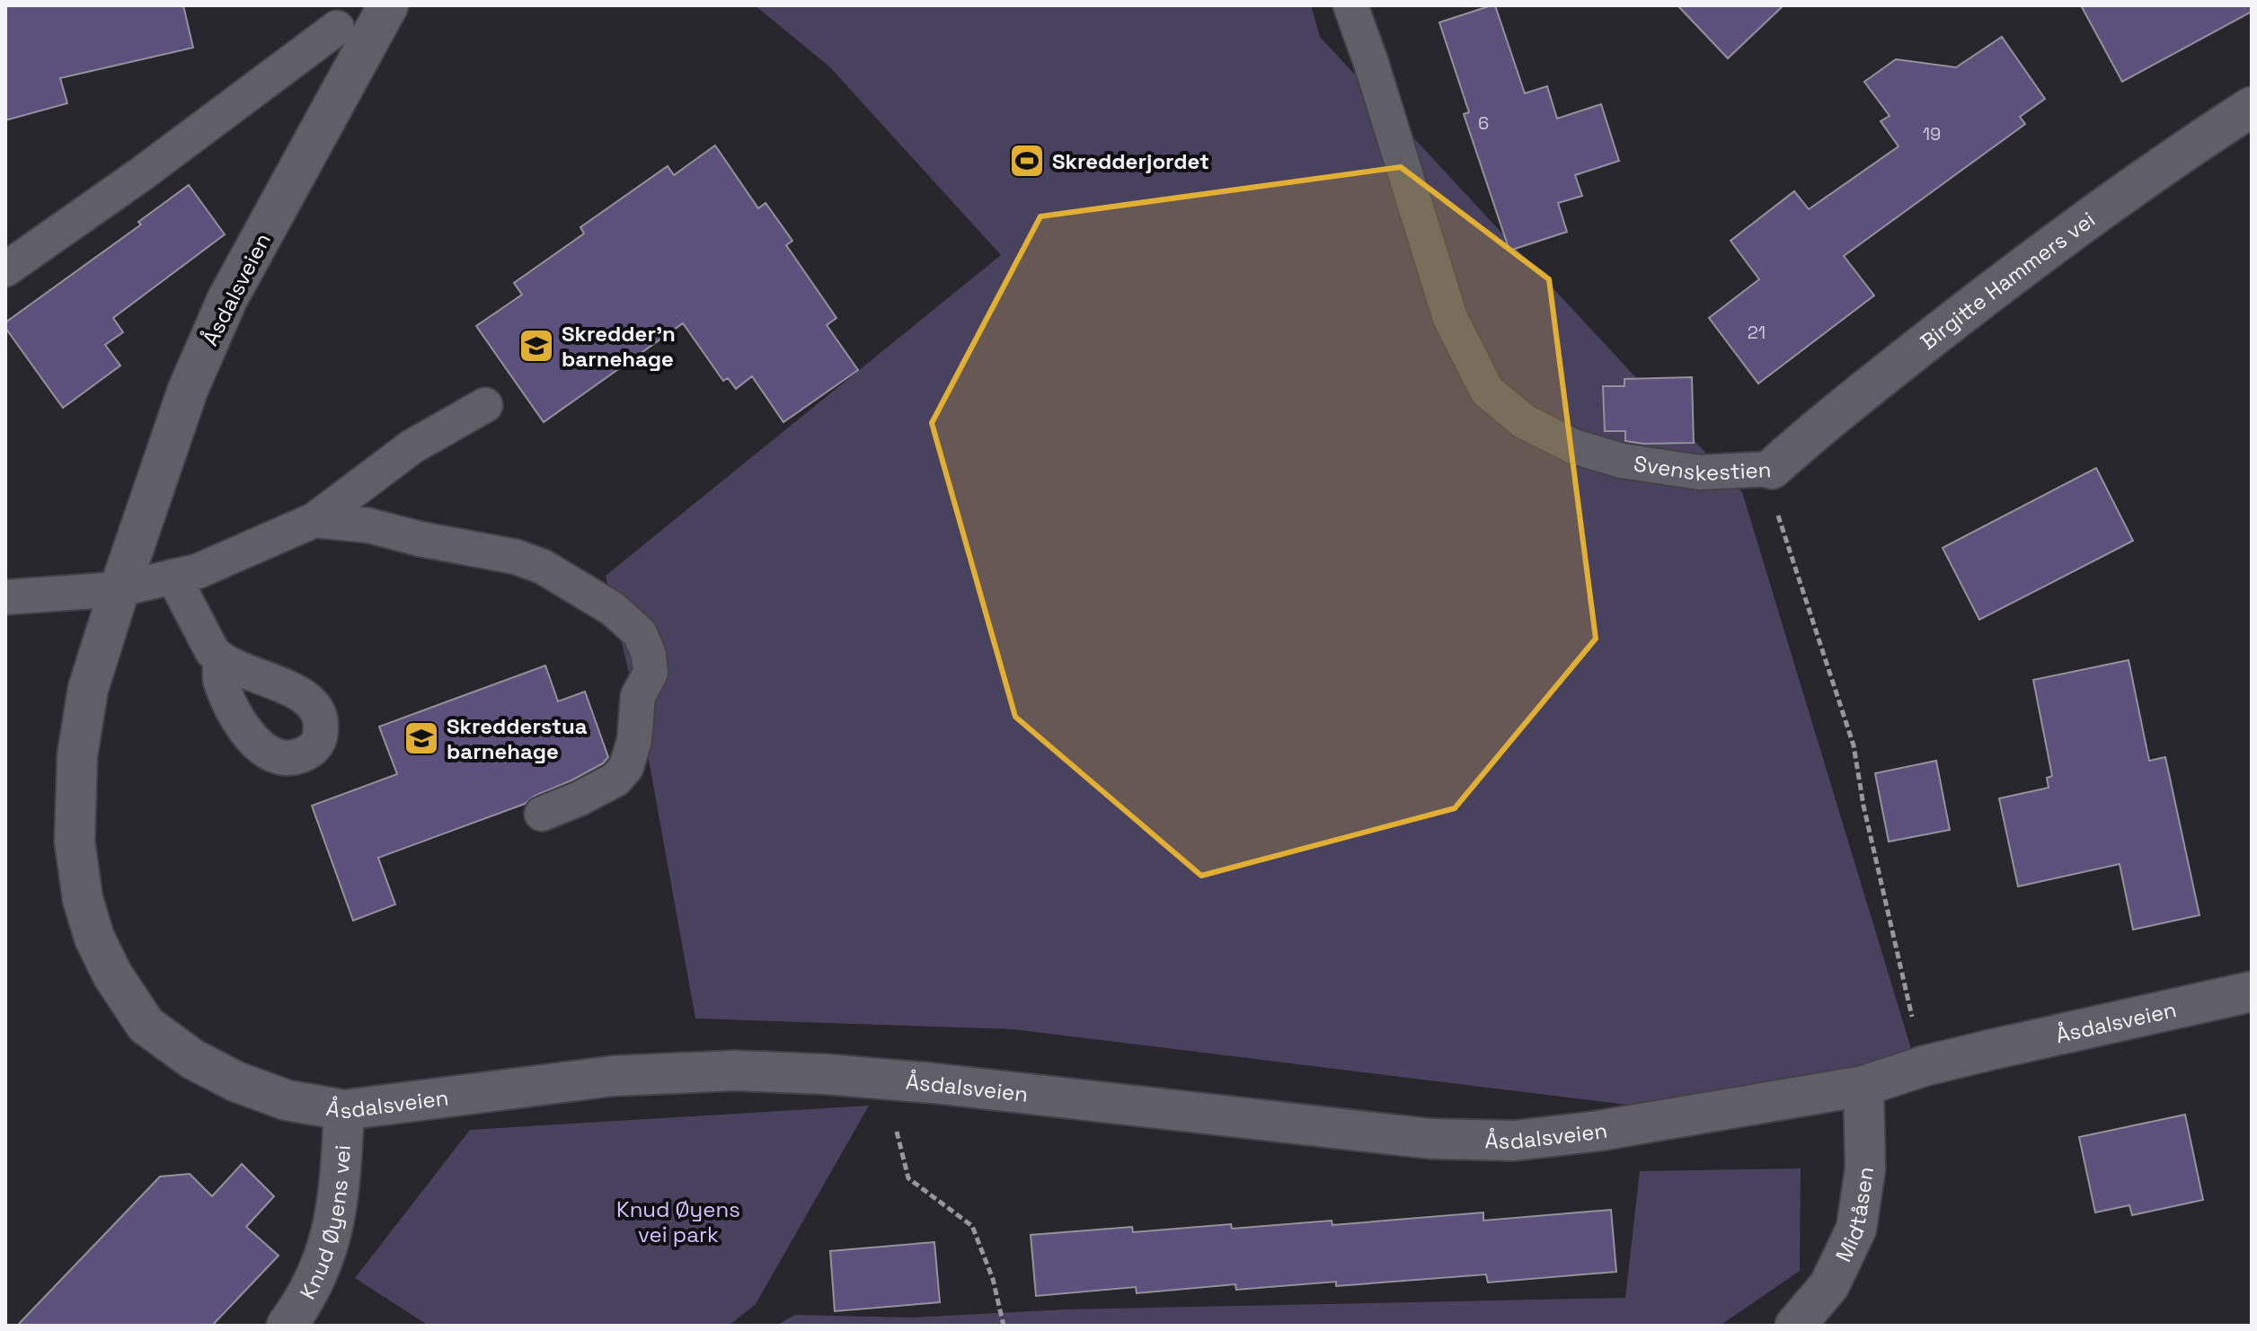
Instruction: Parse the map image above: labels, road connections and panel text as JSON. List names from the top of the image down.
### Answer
{
  "streets": {
    "street": [
      "Birgitte Hammers vei",
      "Åsdalsveien",
      "Midtåsen",
      "Knud Øyens vei"
    ],
    "lane": ["Svenskestien"]
  },
  "crossings": [
    ["Birgitte Hammers vei", "Svenskestien"],
    ["Åsdalsveien", "Svenskestien"],
    ["Åsdalsveien", "Midtåsen"],
    ["Åsdalsveien", "Knud Øyens vei"]
  ],
  "parks": ["Knud Øyens vei park"],
  "places": {
    "sports": ["Skredderjordet"],
    "school or university": ["Skredder'n barnehage", "Skredderstua barnehage"]
  },
  "house_numbers": ["6", "19", "21"]
}
